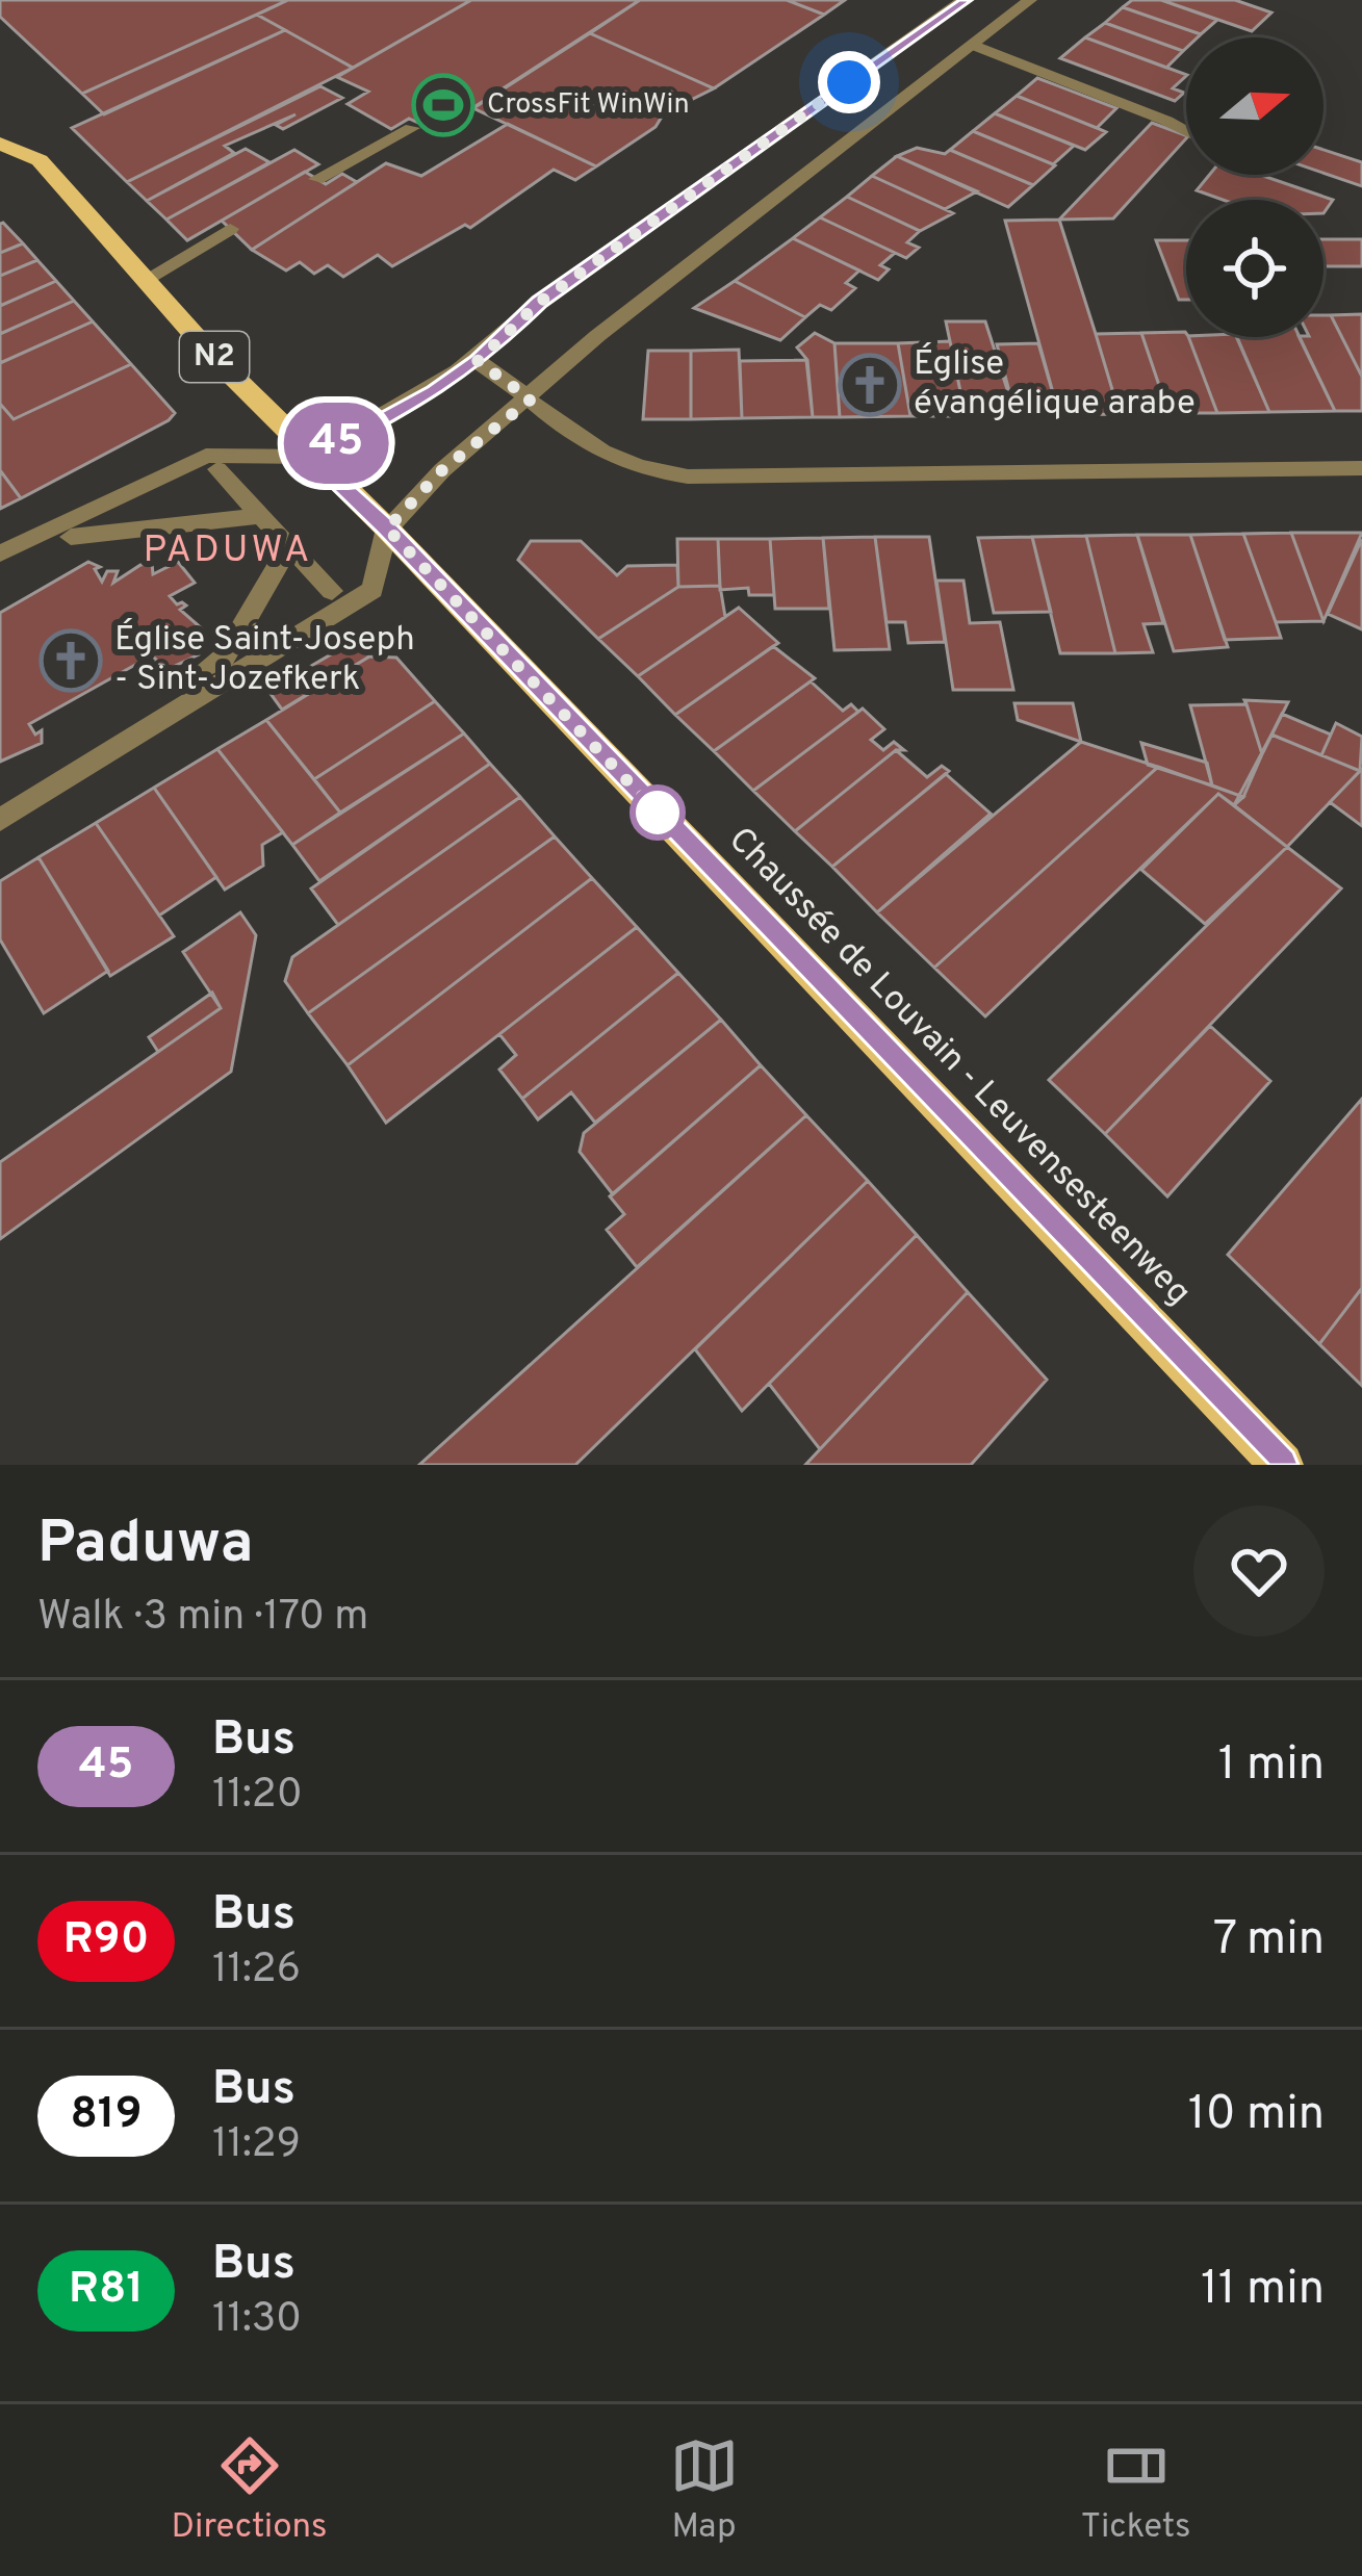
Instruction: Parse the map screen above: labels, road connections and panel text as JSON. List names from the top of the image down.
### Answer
{
  "streets": {
    "main road": ["N2", "Chaussée de Louvain - Leuvensesteenweg"]
  },
  "districts": ["PADUWA"],
  "places": {
    "sports": ["CrossFit WinWin"],
    "church": ["Église évangélique arabe", "Église Saint-Joseph - Sint-Jozefkerk"]
  },
  "lines": ["bus line 45"],
  "north": "right",
  "page": {
    "on_map": "45",
    "heading": ["Paduwa", "Walk · 3 min · 170 m"],
    "list": [
      {
        "mark": "45",
        "name": "Bus",
        "note": "11:20",
        "value": "1 min"
      },
      {
        "mark": "R90",
        "name": "Bus",
        "note": "11:26",
        "value": "7 min"
      },
      {
        "mark": "819",
        "name": "Bus",
        "note": "11:29",
        "value": "10 min"
      },
      {
        "mark": "R81",
        "name": "Bus",
        "note": "11:30",
        "value": "11 min"
      }
    ],
    "tabs": ["Directions", "Map", "Tickets"]
  }
}
